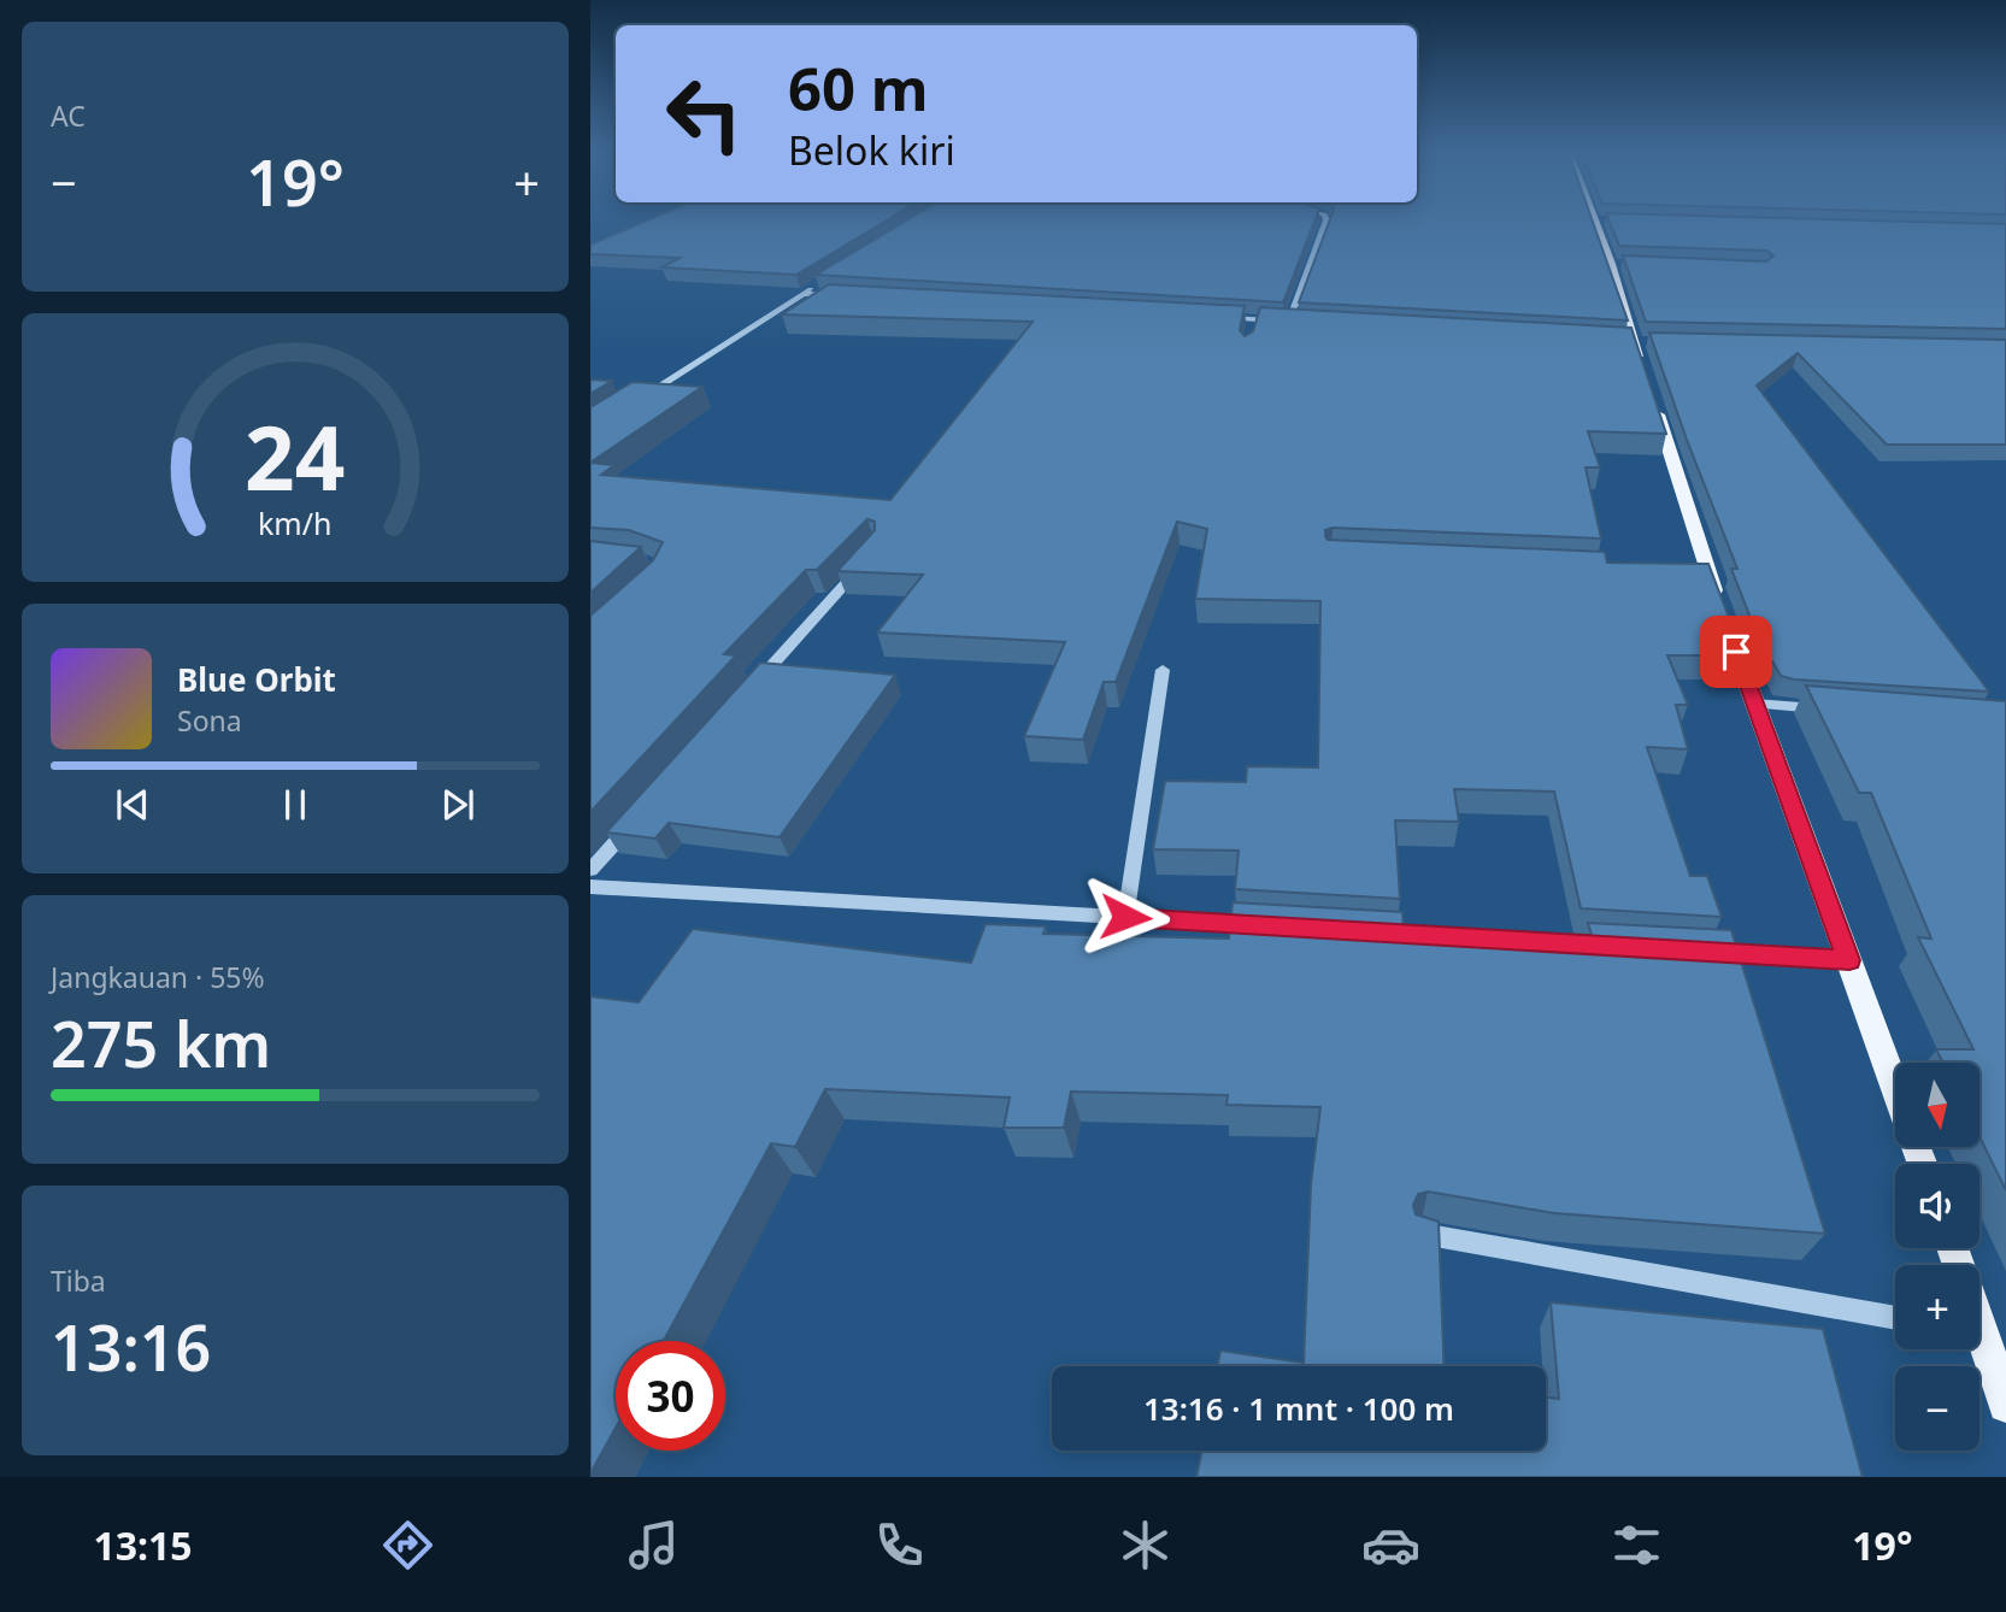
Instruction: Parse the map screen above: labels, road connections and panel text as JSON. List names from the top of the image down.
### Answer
{
  "north": "bottom",
  "page": {
    "tile": [
      "AC",
      ["Jangkauan · 55%", "275 km"],
      ["Tiba", "13:16"]
    ],
    "turn": ["60 m", "Belok kiri"],
    "heat": ["−", "19°", "+"],
    "song": ["Blue Orbit", "Sona"],
    "map_buttons": ["+", "−"],
    "limit": "30",
    "trip": "13:16 · 1 mnt · 100 m",
    "tabs": ["13:15", "19°"],
    "gauge": ["24", "km/h"]
  }
}
